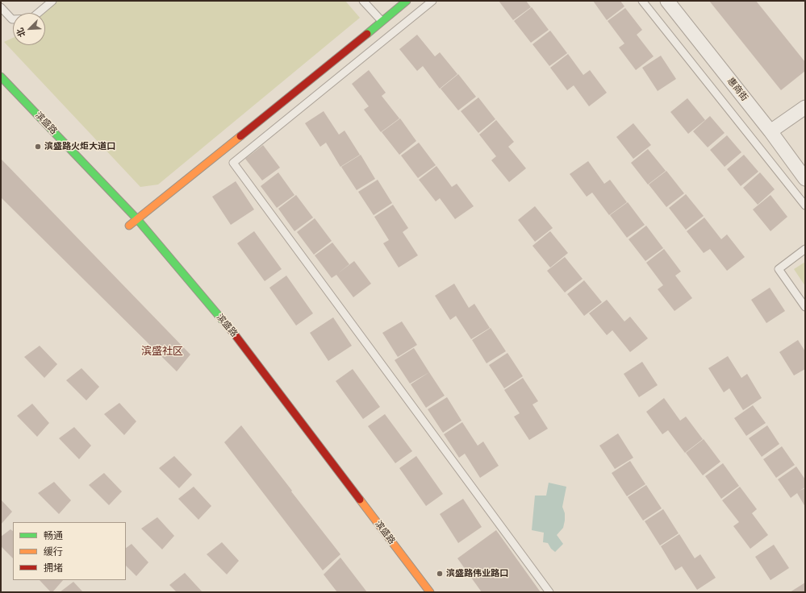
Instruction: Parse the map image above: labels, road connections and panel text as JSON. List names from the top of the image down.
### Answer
{
  "streets": {
    "main road": ["滨盛路"],
    "street": ["惠商街"]
  },
  "districts": ["滨盛社区"],
  "places": ["滨盛路火炬大道口", "滨盛路伟业路口"],
  "legend": ["畅通", "缓行", "拥堵"],
  "north": "bottom left"
}
